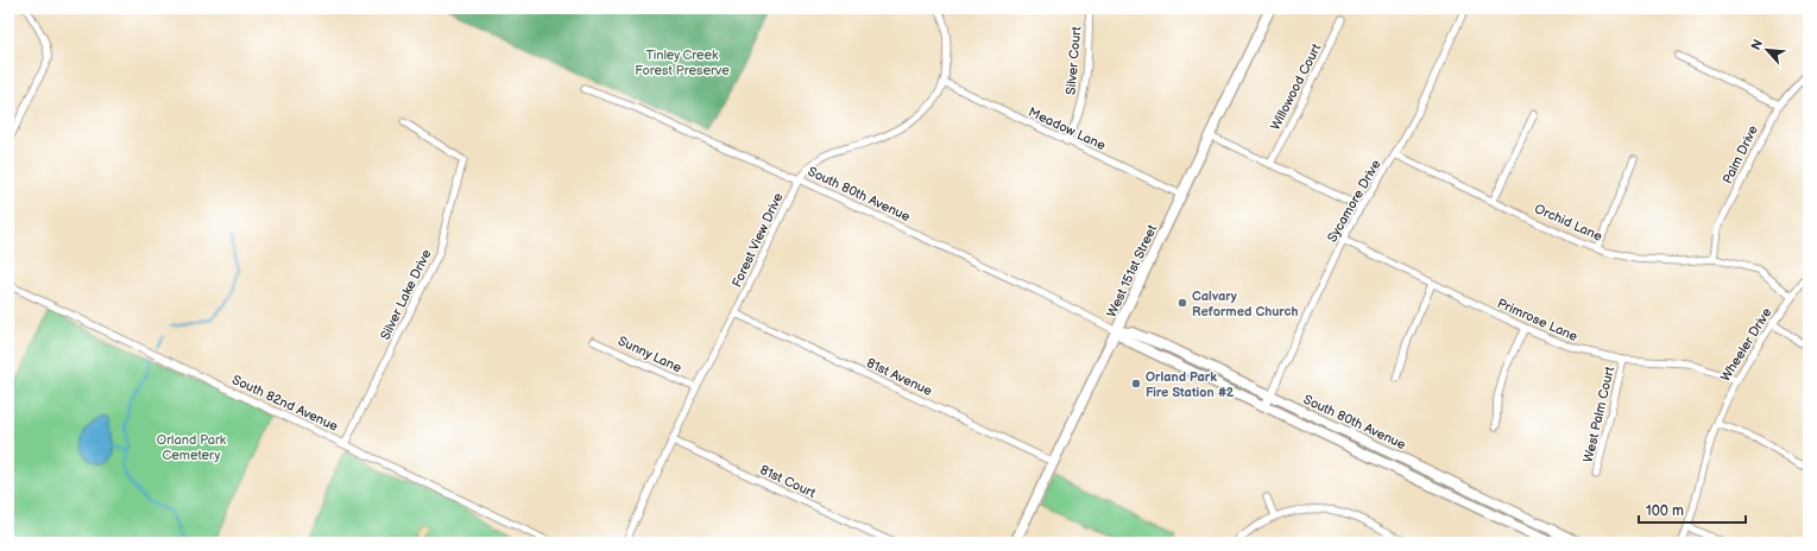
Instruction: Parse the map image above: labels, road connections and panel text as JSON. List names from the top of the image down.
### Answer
{
  "streets": {
    "street": [
      "Silver Court",
      "Willowood Court",
      "Meadow Lane",
      "Palm Drive",
      "South 80th Avenue",
      "Sycamore Drive",
      "Orchid Lane",
      "Forest View Drive",
      "West 151st Street",
      "Silver Lake Drive",
      "Primrose Lane",
      "Wheeler Drive",
      "Sunny Lane",
      "81st Avenue",
      "South 82nd Avenue",
      "West Palm Court",
      "81st Court"
    ]
  },
  "crossings": [
    ["Silver Court", "Meadow Lane"],
    ["Meadow Lane", "Forest View Drive"],
    ["Meadow Lane", "West 151st Street"],
    ["Palm Drive", "Orchid Lane"],
    ["South 80th Avenue", "Sycamore Drive"],
    ["South 80th Avenue", "Forest View Drive"],
    ["South 80th Avenue", "West 151st Street"],
    ["Sycamore Drive", "Orchid Lane"],
    ["Sycamore Drive", "Primrose Lane"],
    ["Orchid Lane", "Wheeler Drive"],
    ["Forest View Drive", "Sunny Lane"],
    ["Forest View Drive", "81st Avenue"],
    ["Forest View Drive", "81st Court"],
    ["West 151st Street", "81st Avenue"],
    ["Silver Lake Drive", "South 82nd Avenue"],
    ["Primrose Lane", "Wheeler Drive"],
    ["Primrose Lane", "West Palm Court"]
  ],
  "parks": ["Tinley Creek Forest Preserve", "Orland Park Cemetery"],
  "places": ["Calvary Reformed Church", "Orland Park Fire Station #2"],
  "scale_bar": "100 m",
  "north": "top left"
}
